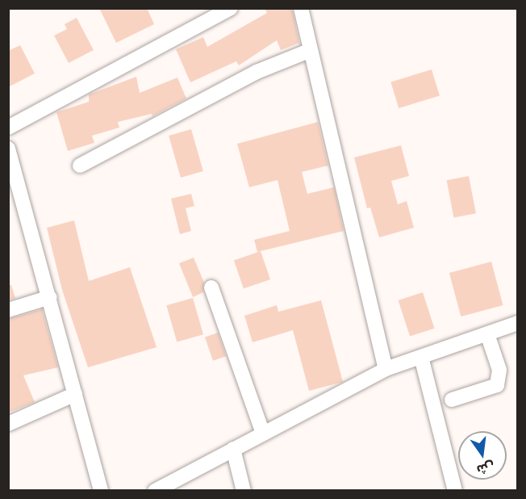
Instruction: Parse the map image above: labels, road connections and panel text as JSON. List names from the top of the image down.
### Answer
{
  "north": "bottom"
}
